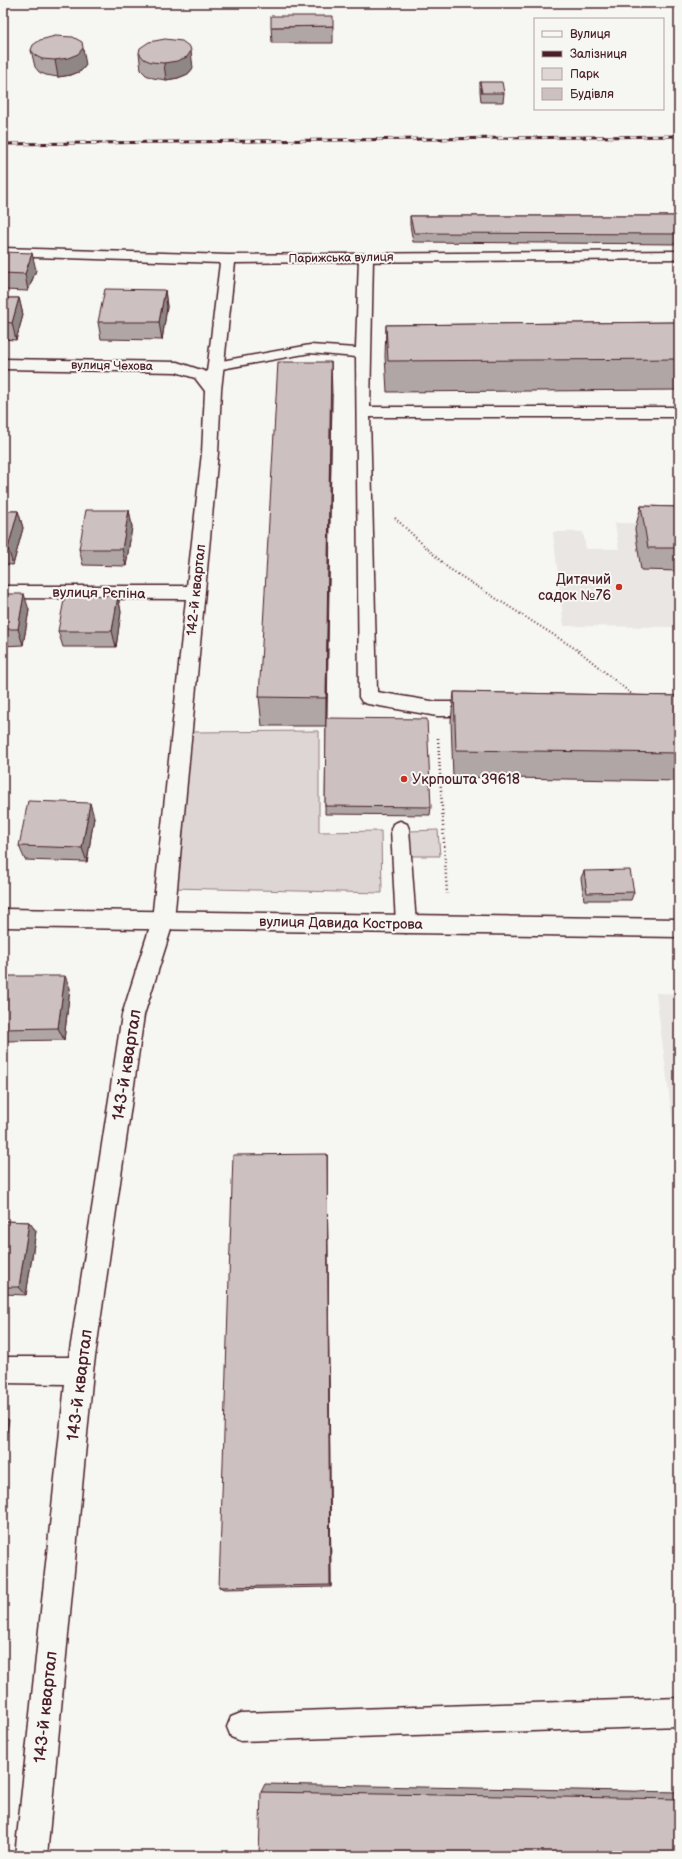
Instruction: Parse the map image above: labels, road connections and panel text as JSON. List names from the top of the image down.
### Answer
{
  "streets": {
    "street": [
      "Парижська вулиця",
      "вулиця Чехова",
      "142-й квартал",
      "вулиця Рєпіна",
      "вулиця Давида Кострова",
      "143-й квартал"
    ]
  },
  "crossings": [
    ["Парижська вулиця", "142-й квартал"],
    ["вулиця Чехова", "142-й квартал"],
    ["142-й квартал", "вулиця Рєпіна"],
    ["142-й квартал", "вулиця Давида Кострова"],
    ["142-й квартал", "143-й квартал"],
    ["вулиця Давида Кострова", "143-й квартал"]
  ],
  "places": ["Дитячий садок №76", "Укрпошта 39618"],
  "legend": [
    "Вулиця",
    "Залізниця",
    "Парк",
    "Будівля"
  ]
}
